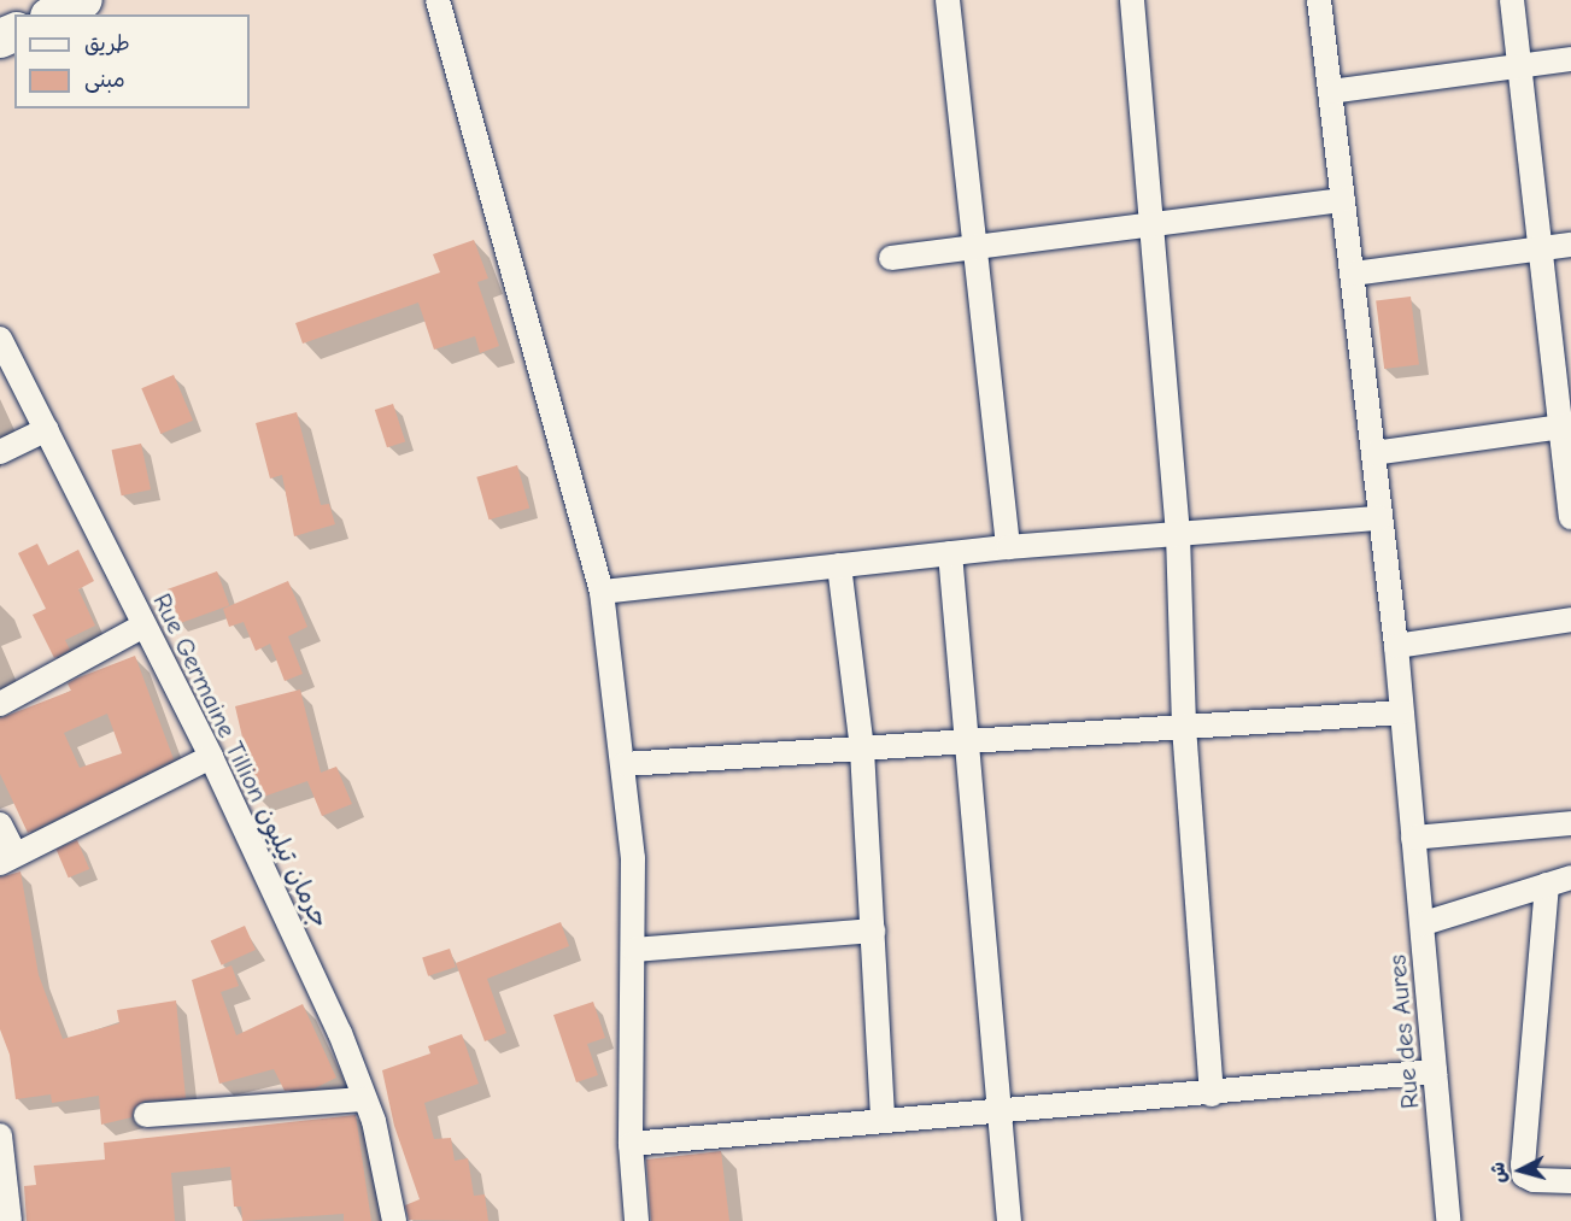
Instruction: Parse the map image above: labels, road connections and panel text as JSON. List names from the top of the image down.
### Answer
{
  "streets": {
    "street": ["Rue Germaine Tillion جرمان تيليون", "Rue des Aures"]
  },
  "legend": ["طريق", "مبنى"],
  "north": "left"
}
